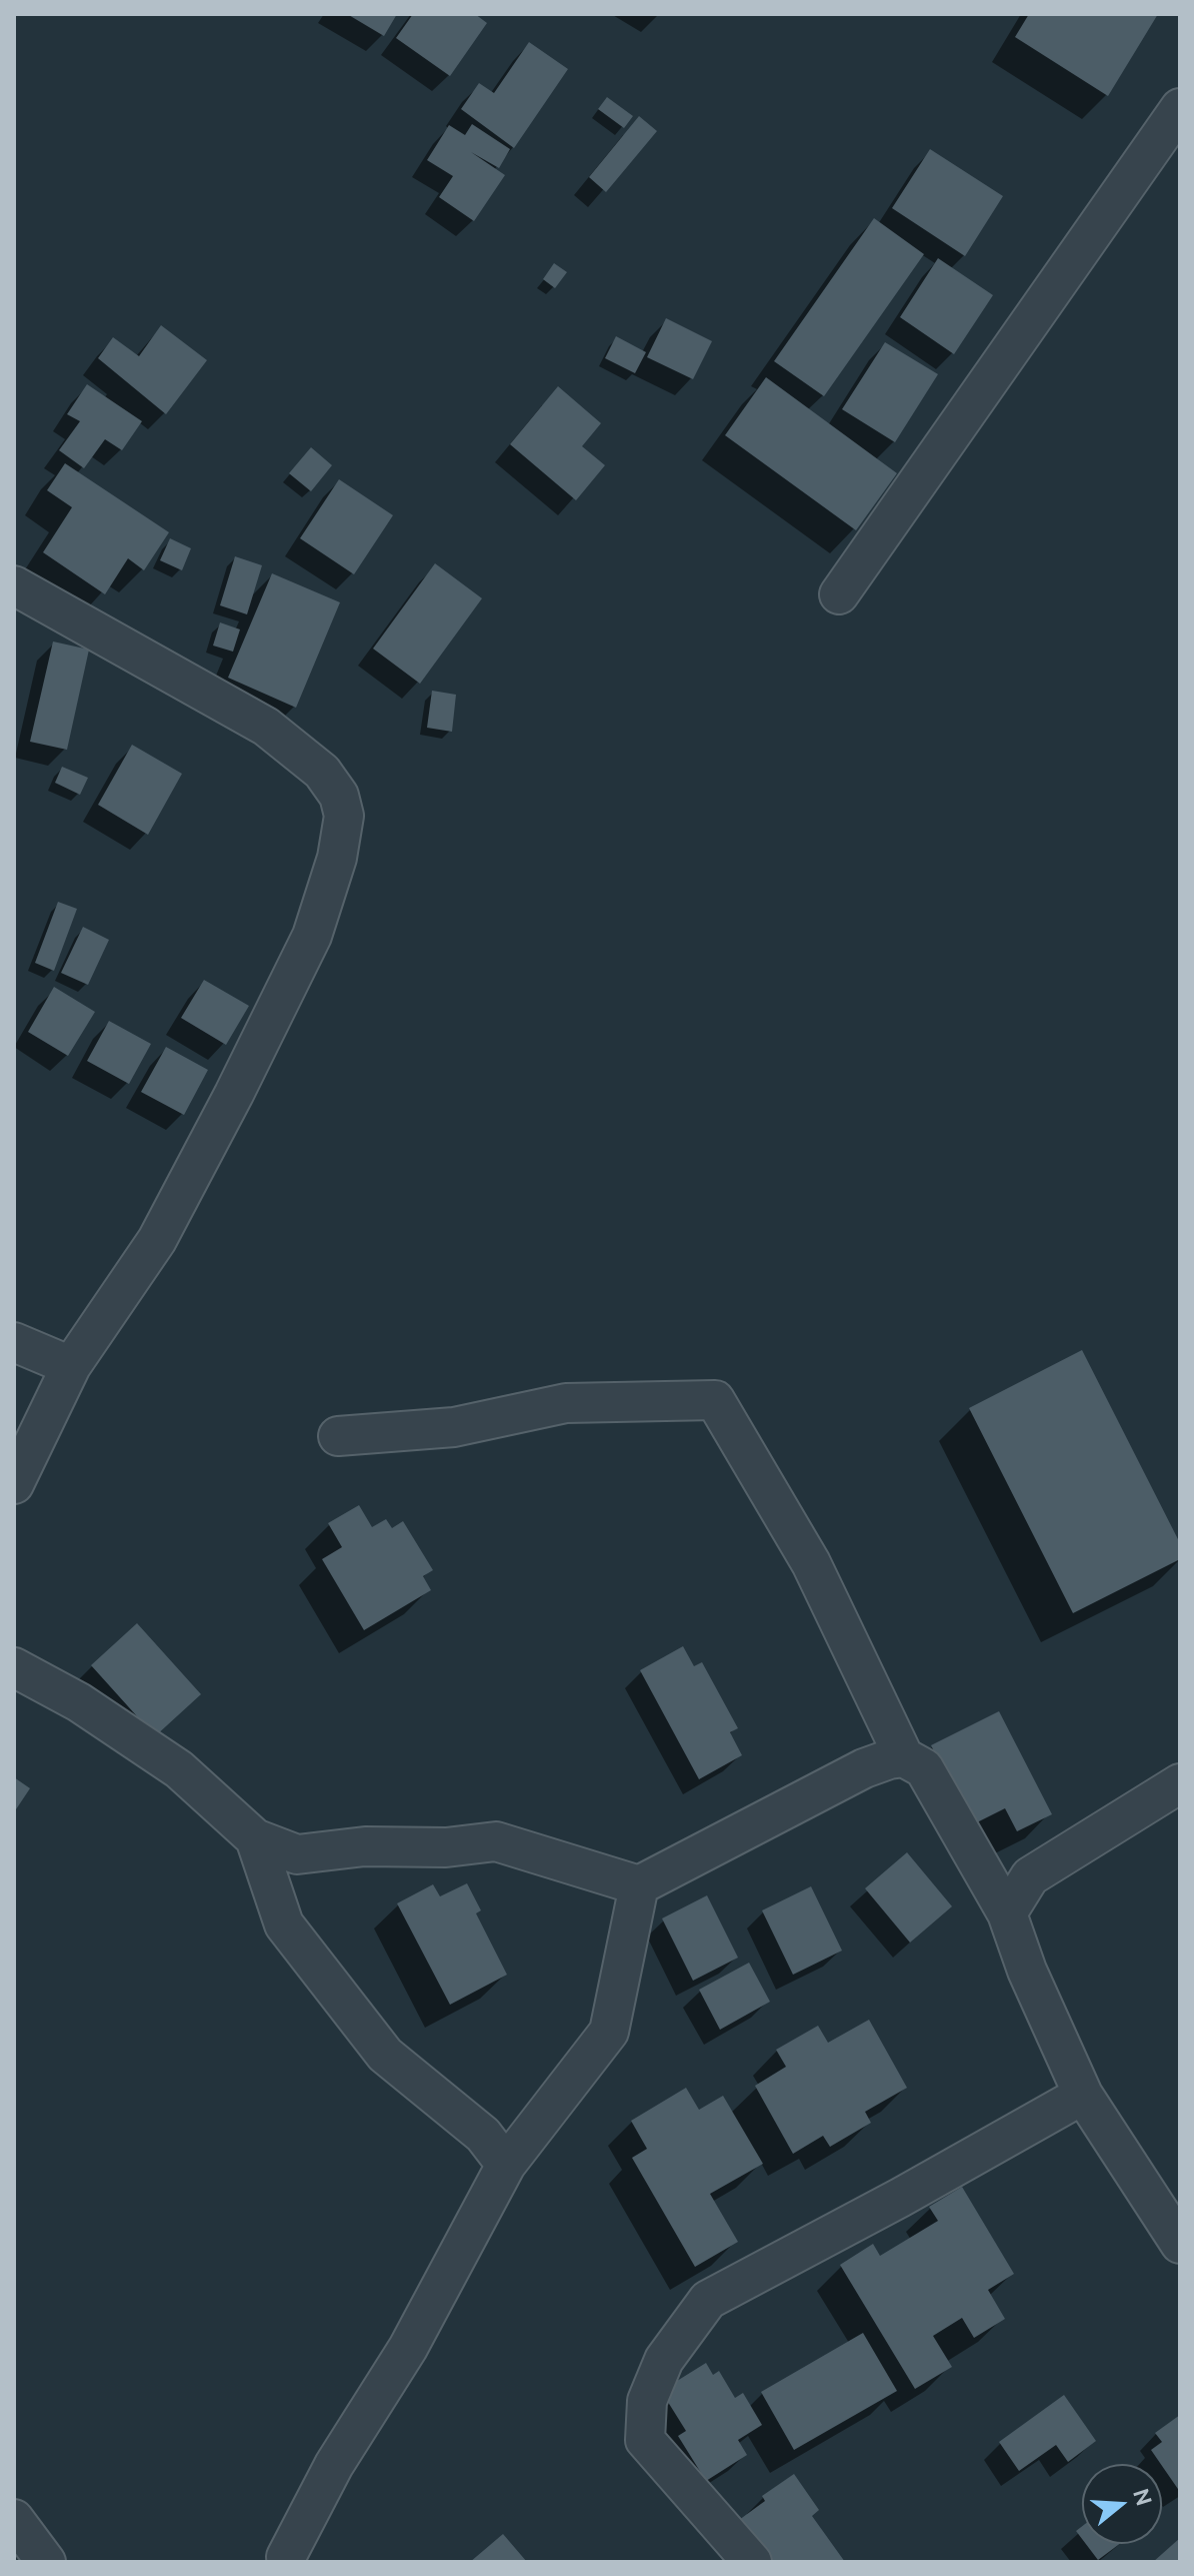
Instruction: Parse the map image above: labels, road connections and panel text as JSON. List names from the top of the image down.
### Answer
{
  "north": "right"
}
